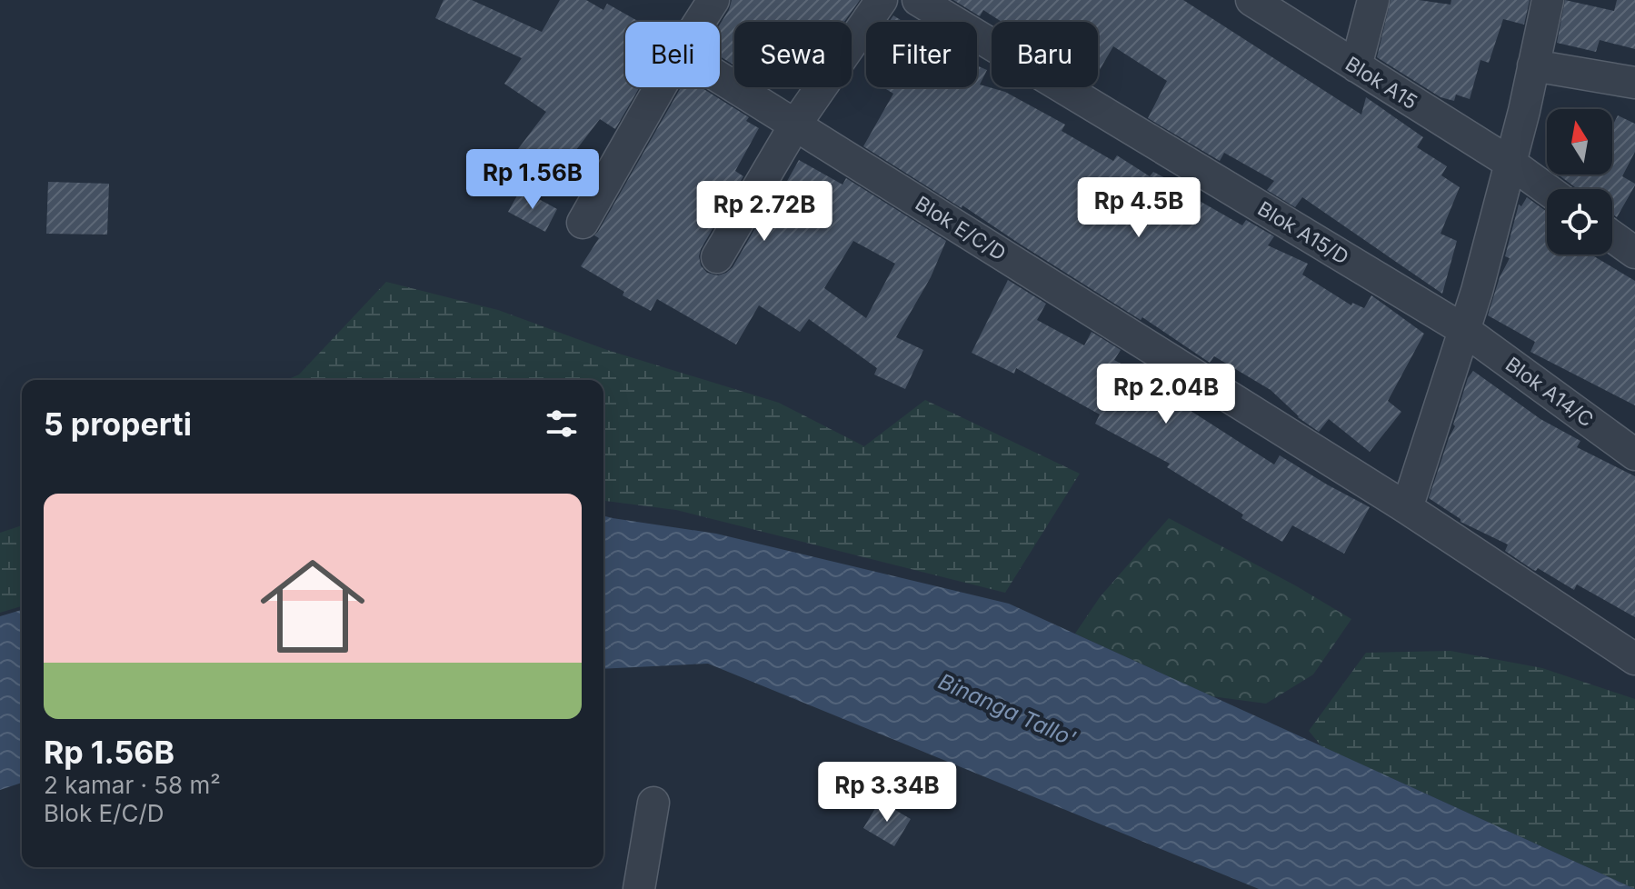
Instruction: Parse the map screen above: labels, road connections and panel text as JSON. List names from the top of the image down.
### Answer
{
  "streets": {
    "street": [
      "Blok A15",
      "Blok E/C/D",
      "Blok A15/D",
      "Blok A14/C"
    ]
  },
  "crossings": [
    ["Blok A15/D", "Blok A14/C"]
  ],
  "water": ["Binanga Tallo'"],
  "north": "top",
  "page": {
    "chip": [
      "Beli",
      "Sewa",
      "Filter",
      "Baru"
    ],
    "price": [
      "Rp 1.56B",
      "Rp 4.5B",
      "Rp 2.72B",
      "Rp 2.04B",
      "Rp 3.34B"
    ],
    "heading": "5 properti",
    "list": [
      {
        "name": "Rp 1.56B",
        "note": "2 kamar · 58 m² · Blok E/C/D"
      }
    ]
  }
}
